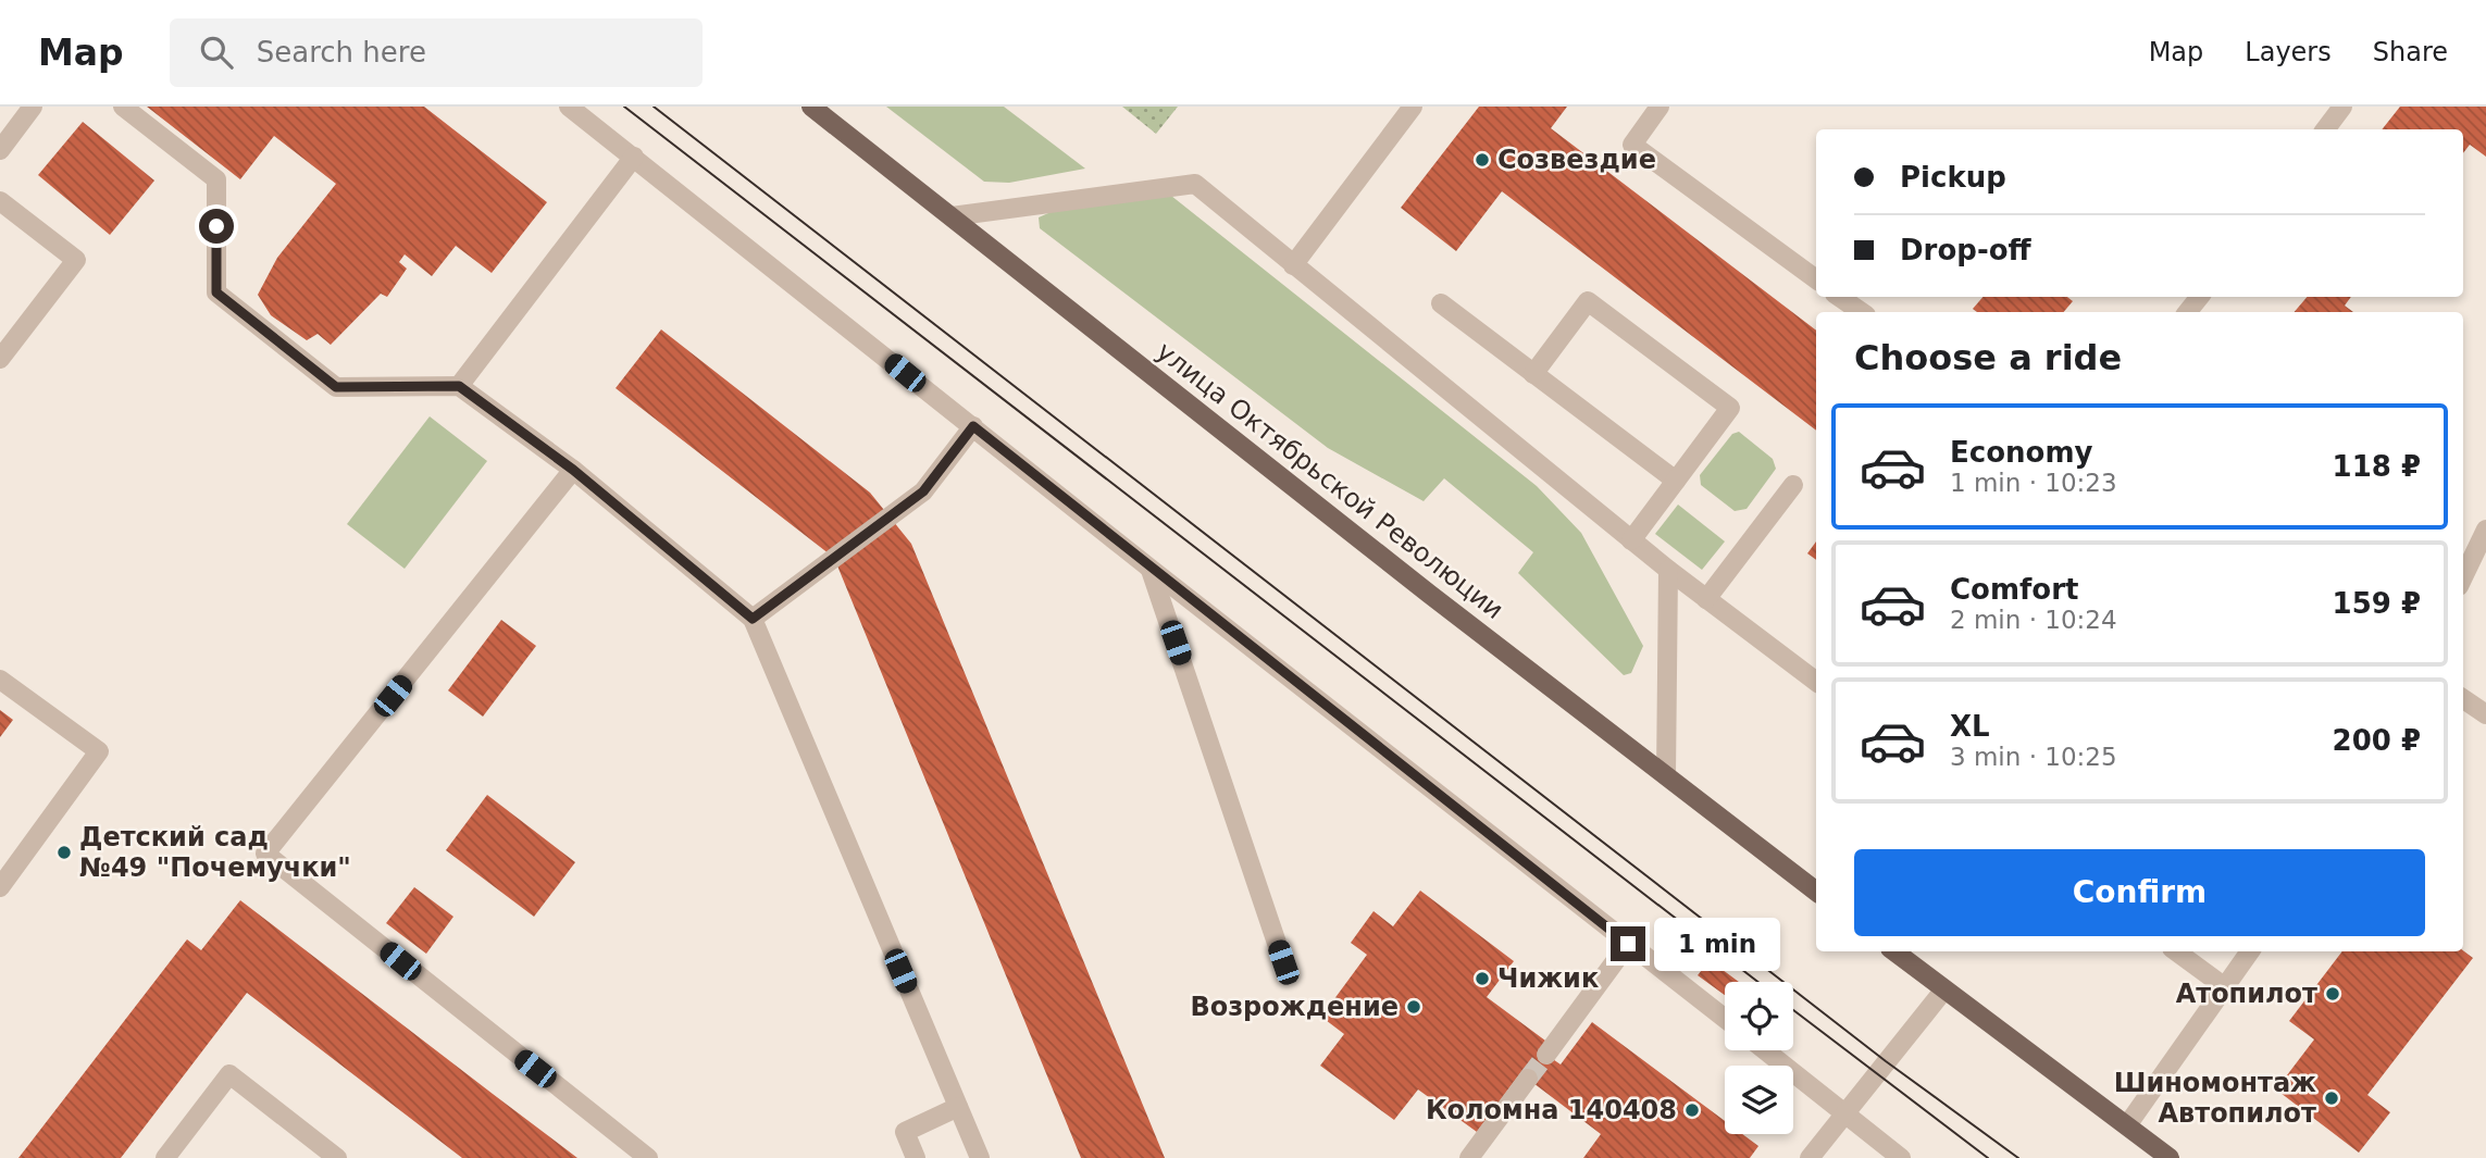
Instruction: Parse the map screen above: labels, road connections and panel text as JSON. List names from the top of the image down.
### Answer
{
  "streets": {
    "main road": ["улица Октябрьской Революции"]
  },
  "places": [
    "Созвездие",
    "Детский сад №49 \"Почемучки\"",
    "Чижик",
    "Атопилот",
    "Возрождение",
    "Шиномонтаж Автопилот",
    "Коломна 140408"
  ],
  "page": {
    "header": "Map",
    "search": "Search here",
    "nav": ["Map", "Layers", "Share"],
    "banner": ["Pickup", "Drop-off"],
    "heading": "Choose a ride",
    "list": [
      {
        "name": "Economy",
        "note": "1 min · 10:23",
        "value": "118 ₽"
      },
      {
        "name": "Comfort",
        "note": "2 min · 10:24",
        "value": "159 ₽"
      },
      {
        "name": "XL",
        "note": "3 min · 10:25",
        "value": "200 ₽"
      }
    ],
    "buttons": "Confirm",
    "bubble": "1 min"
  }
}
